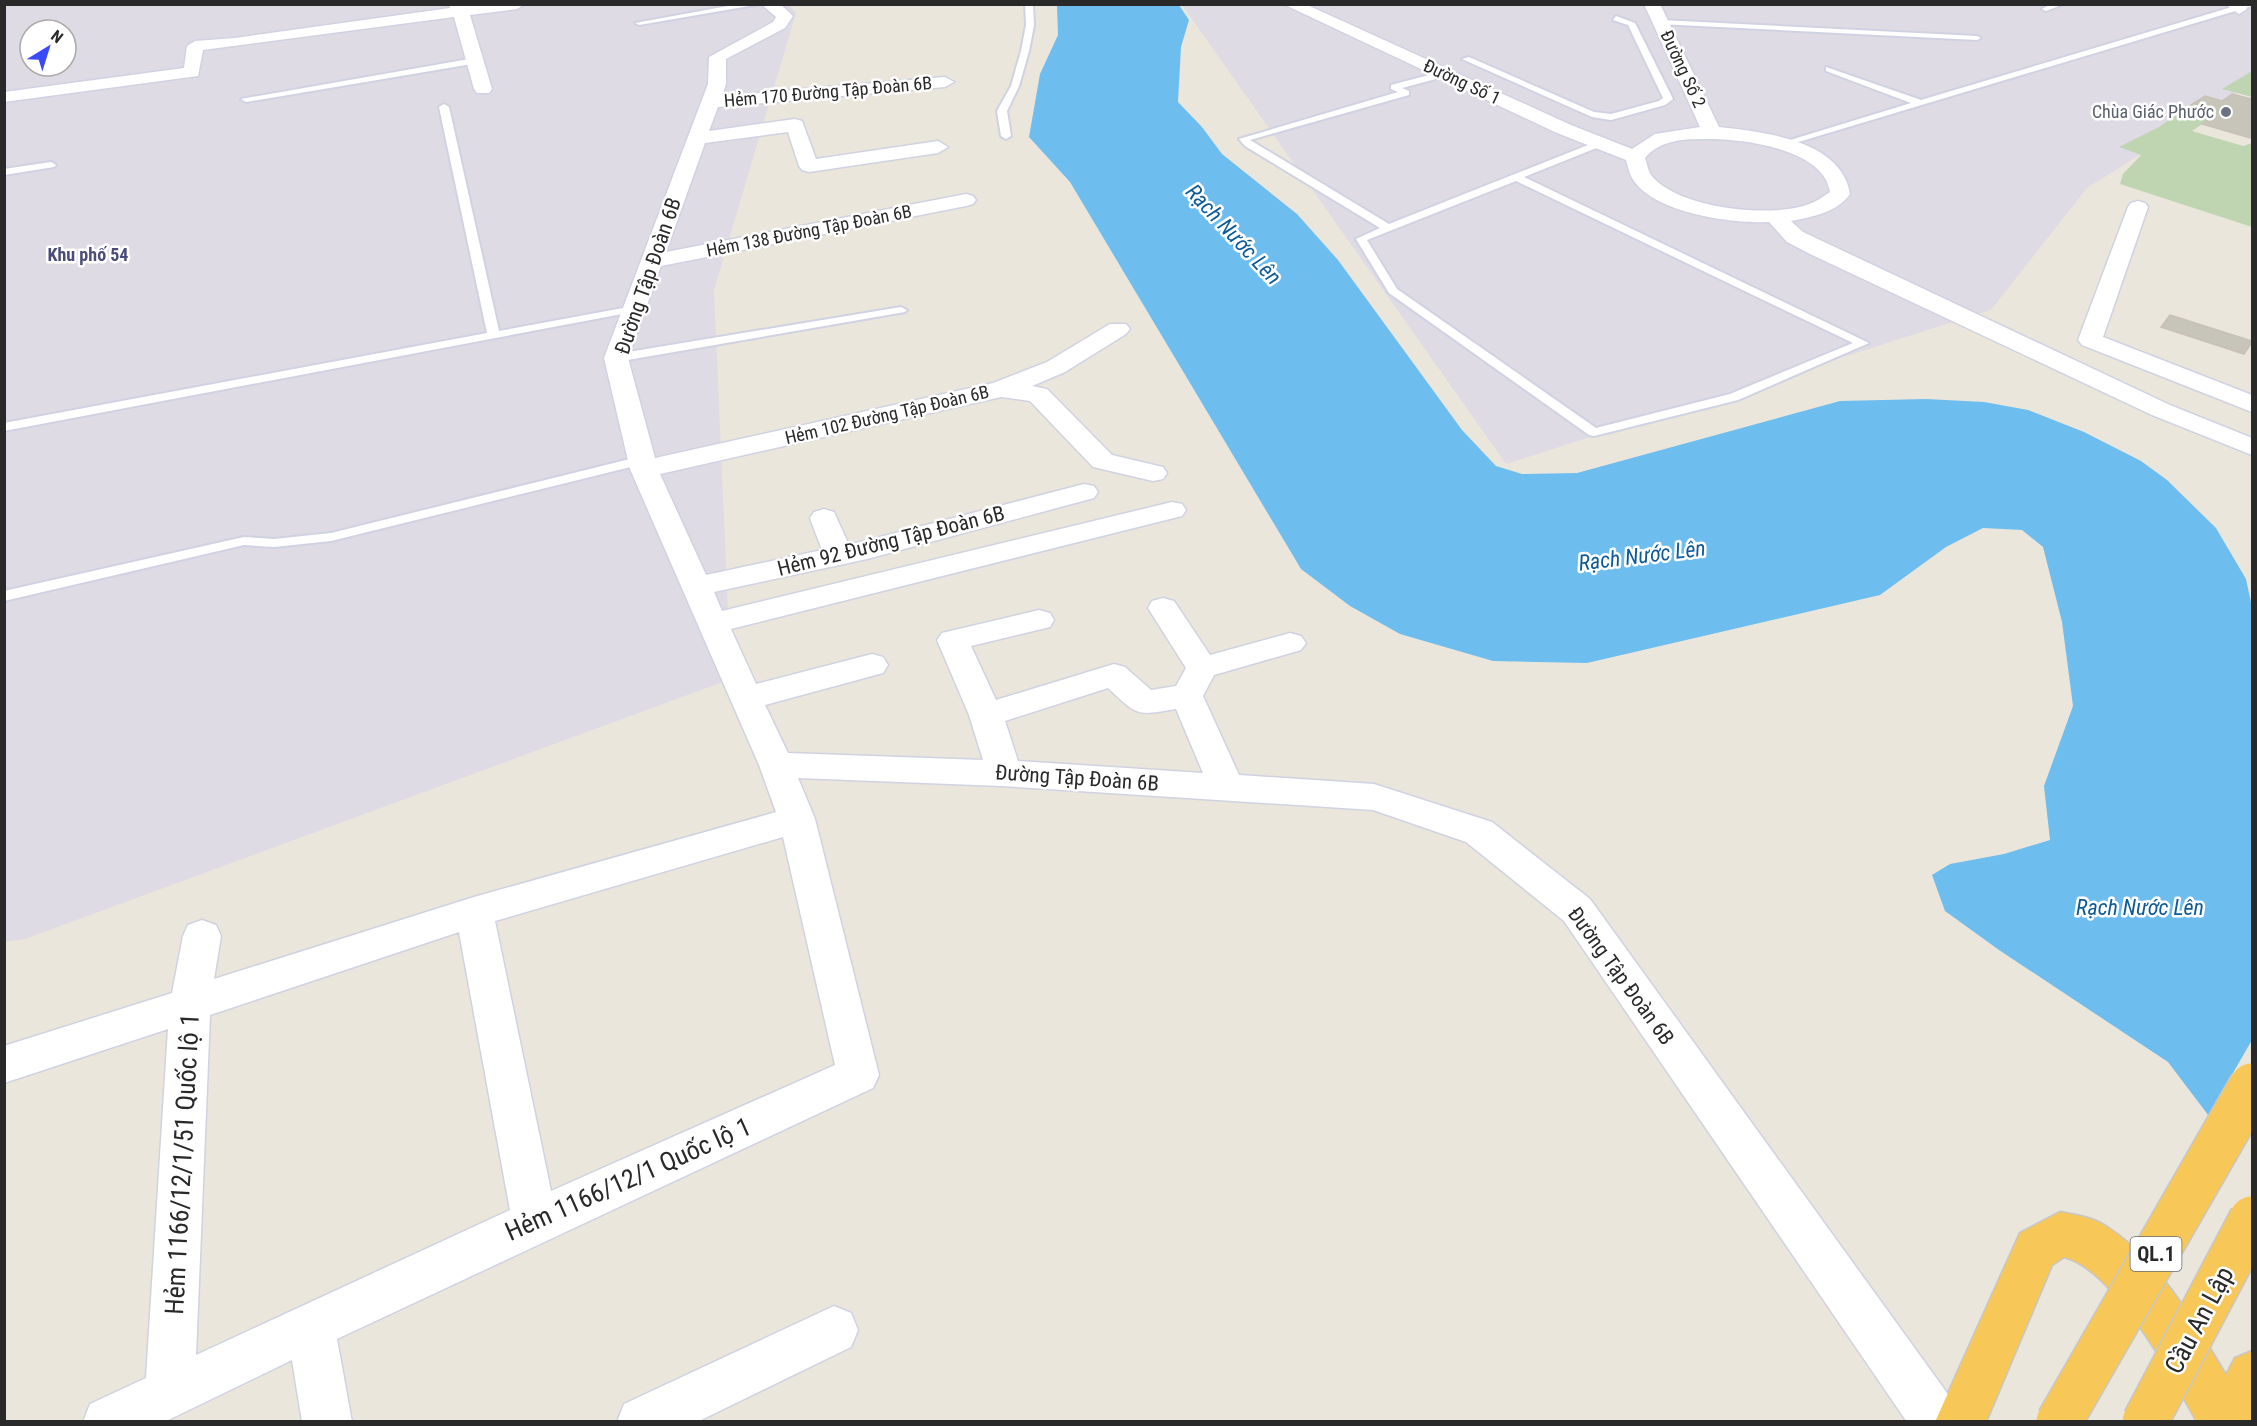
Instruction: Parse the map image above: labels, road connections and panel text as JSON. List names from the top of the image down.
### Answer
{
  "streets": {
    "highway": ["QL.1", "Cầu An Lập"],
    "street": [
      "Đường Số 2",
      "Đường Số 1",
      "Hẻm 170 Đường Tập Đoàn 6B",
      "Hẻm 138 Đường Tập Đoàn 6B",
      "Đường Tập Đoàn 6B",
      "Hẻm 102 Đường Tập Đoàn 6B",
      "Hẻm 92 Đường Tập Đoàn 6B",
      "Hẻm 1166/12/1/51 Quốc lộ 1",
      "Hẻm 1166/12/1 Quốc lộ 1"
    ]
  },
  "crossings": [
    ["Hẻm 170 Đường Tập Đoàn 6B", "Đường Tập Đoàn 6B"],
    ["Hẻm 138 Đường Tập Đoàn 6B", "Đường Tập Đoàn 6B"],
    ["Đường Tập Đoàn 6B", "Hẻm 102 Đường Tập Đoàn 6B"],
    ["Đường Tập Đoàn 6B", "Hẻm 92 Đường Tập Đoàn 6B"],
    ["Đường Tập Đoàn 6B", "Hẻm 1166/12/1 Quốc lộ 1"],
    ["Hẻm 1166/12/1/51 Quốc lộ 1", "Hẻm 1166/12/1 Quốc lộ 1"]
  ],
  "districts": ["Khu phố 54"],
  "water": ["Rạch Nước Lên"],
  "places": ["Chùa Giác Phước"],
  "north": "top right"
}
